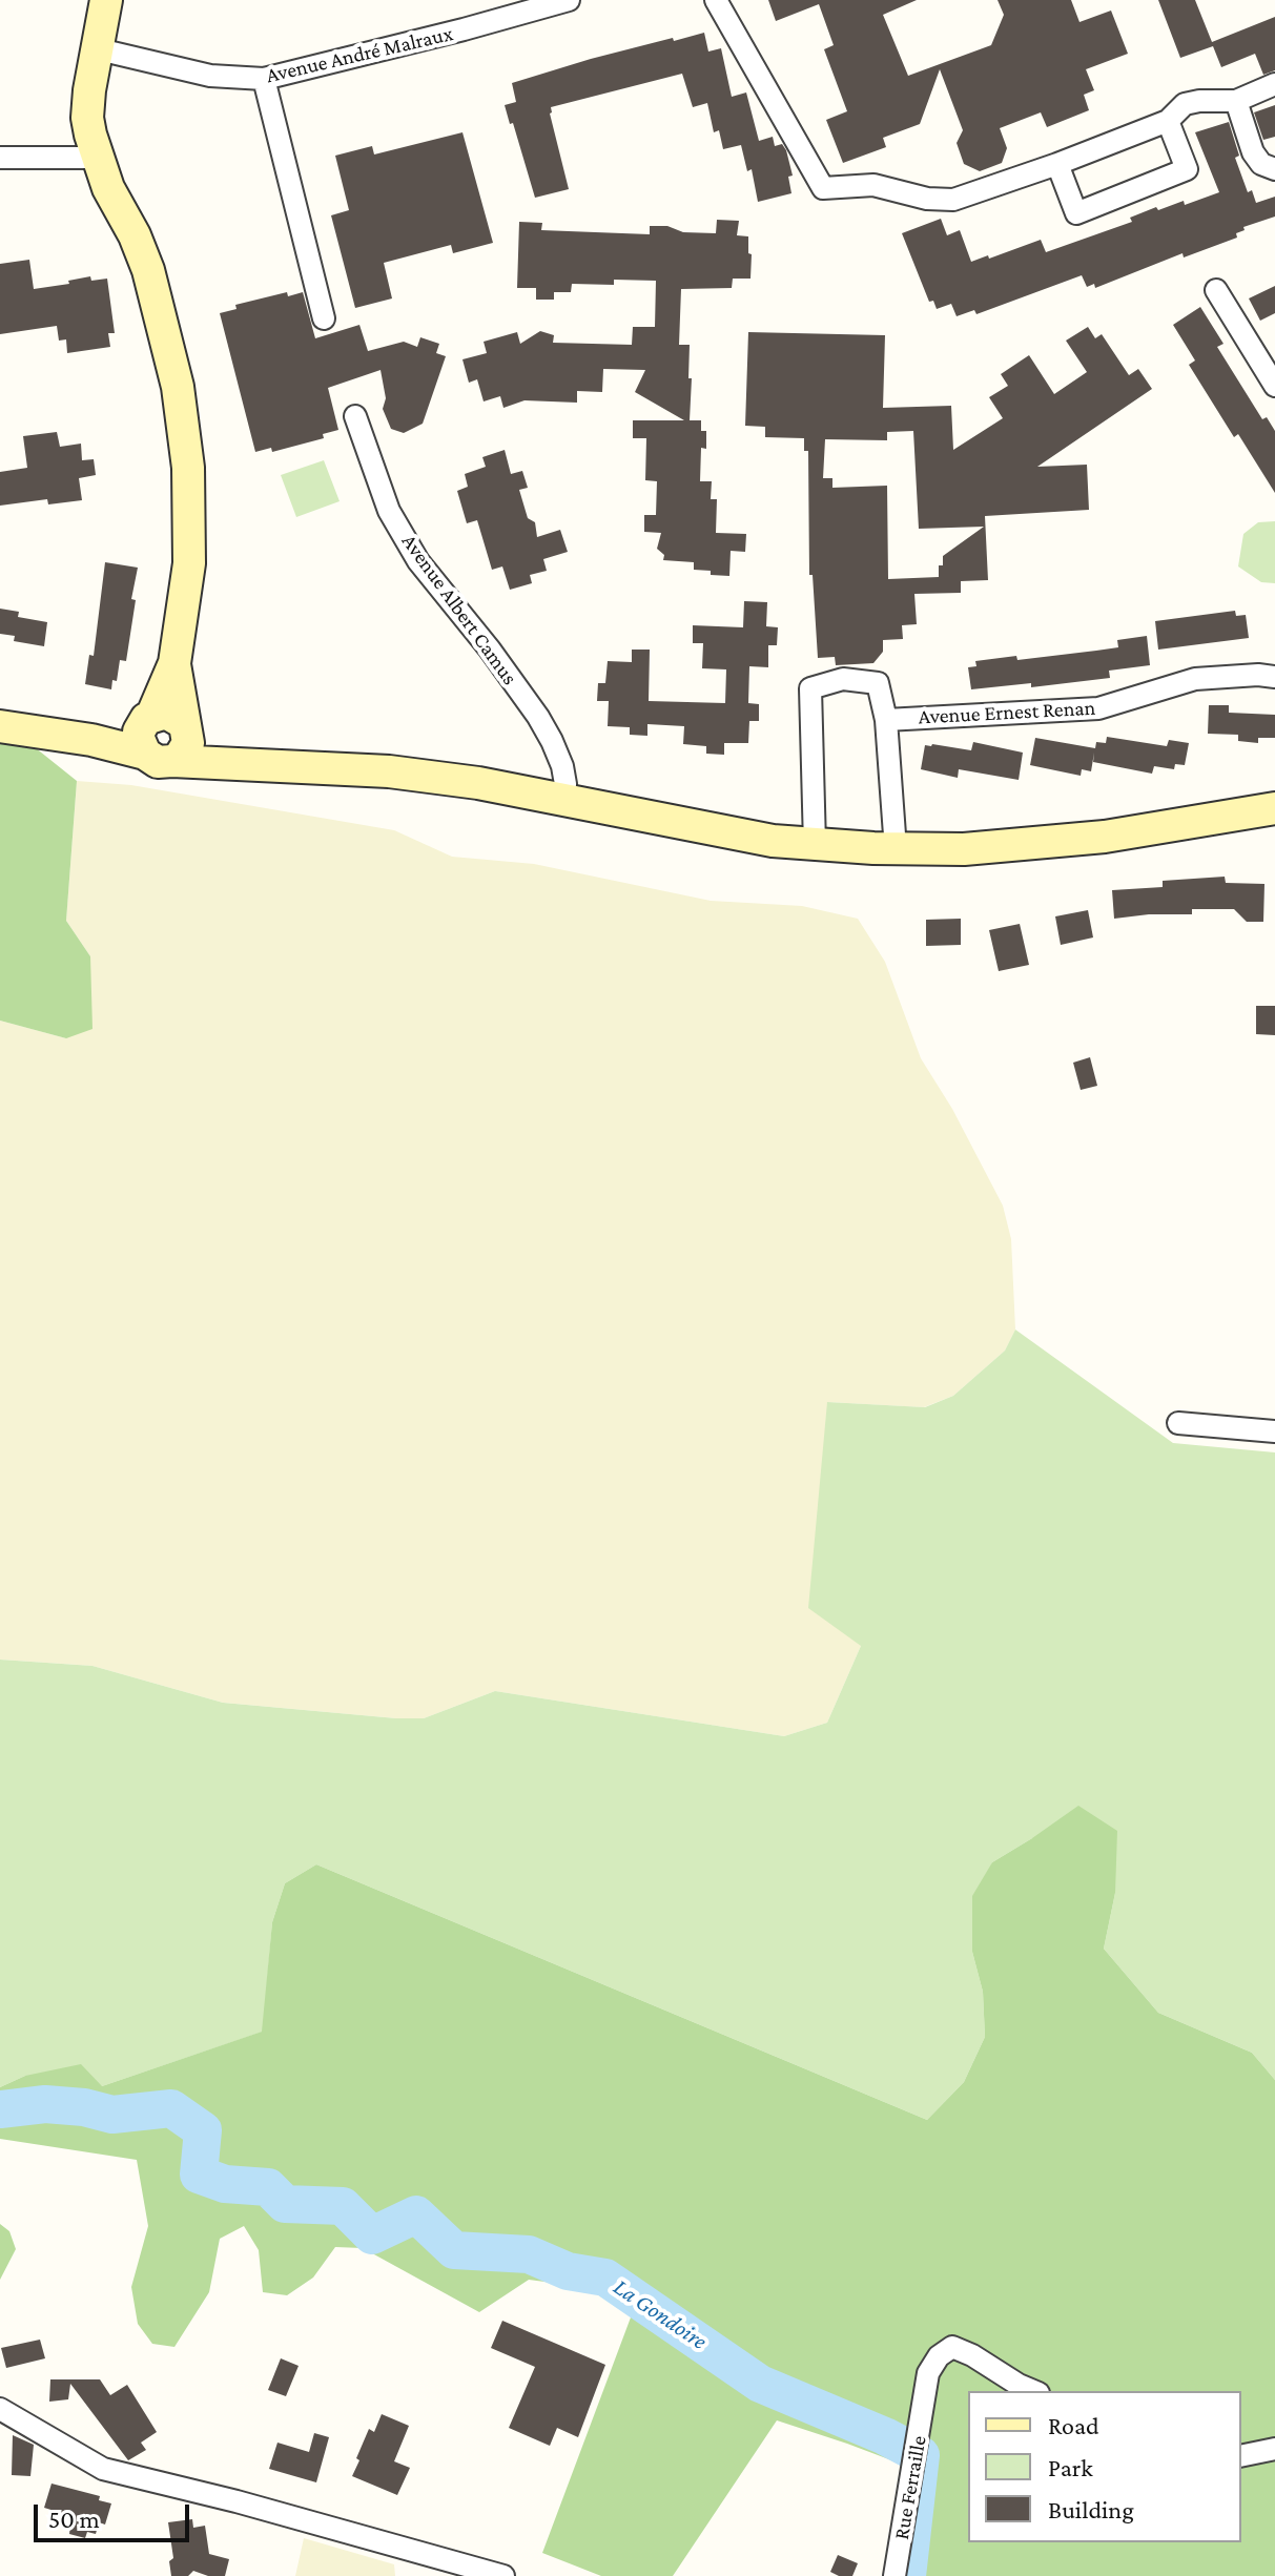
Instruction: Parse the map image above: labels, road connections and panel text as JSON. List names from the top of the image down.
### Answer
{
  "streets": {
    "street": [
      "Avenue André Malraux",
      "Avenue Albert Camus",
      "Avenue Ernest Renan",
      "Rue Ferraille"
    ]
  },
  "water": ["La Gondoire"],
  "legend": ["Road", "Park", "Building"],
  "scale_bar": "50 m"
}
